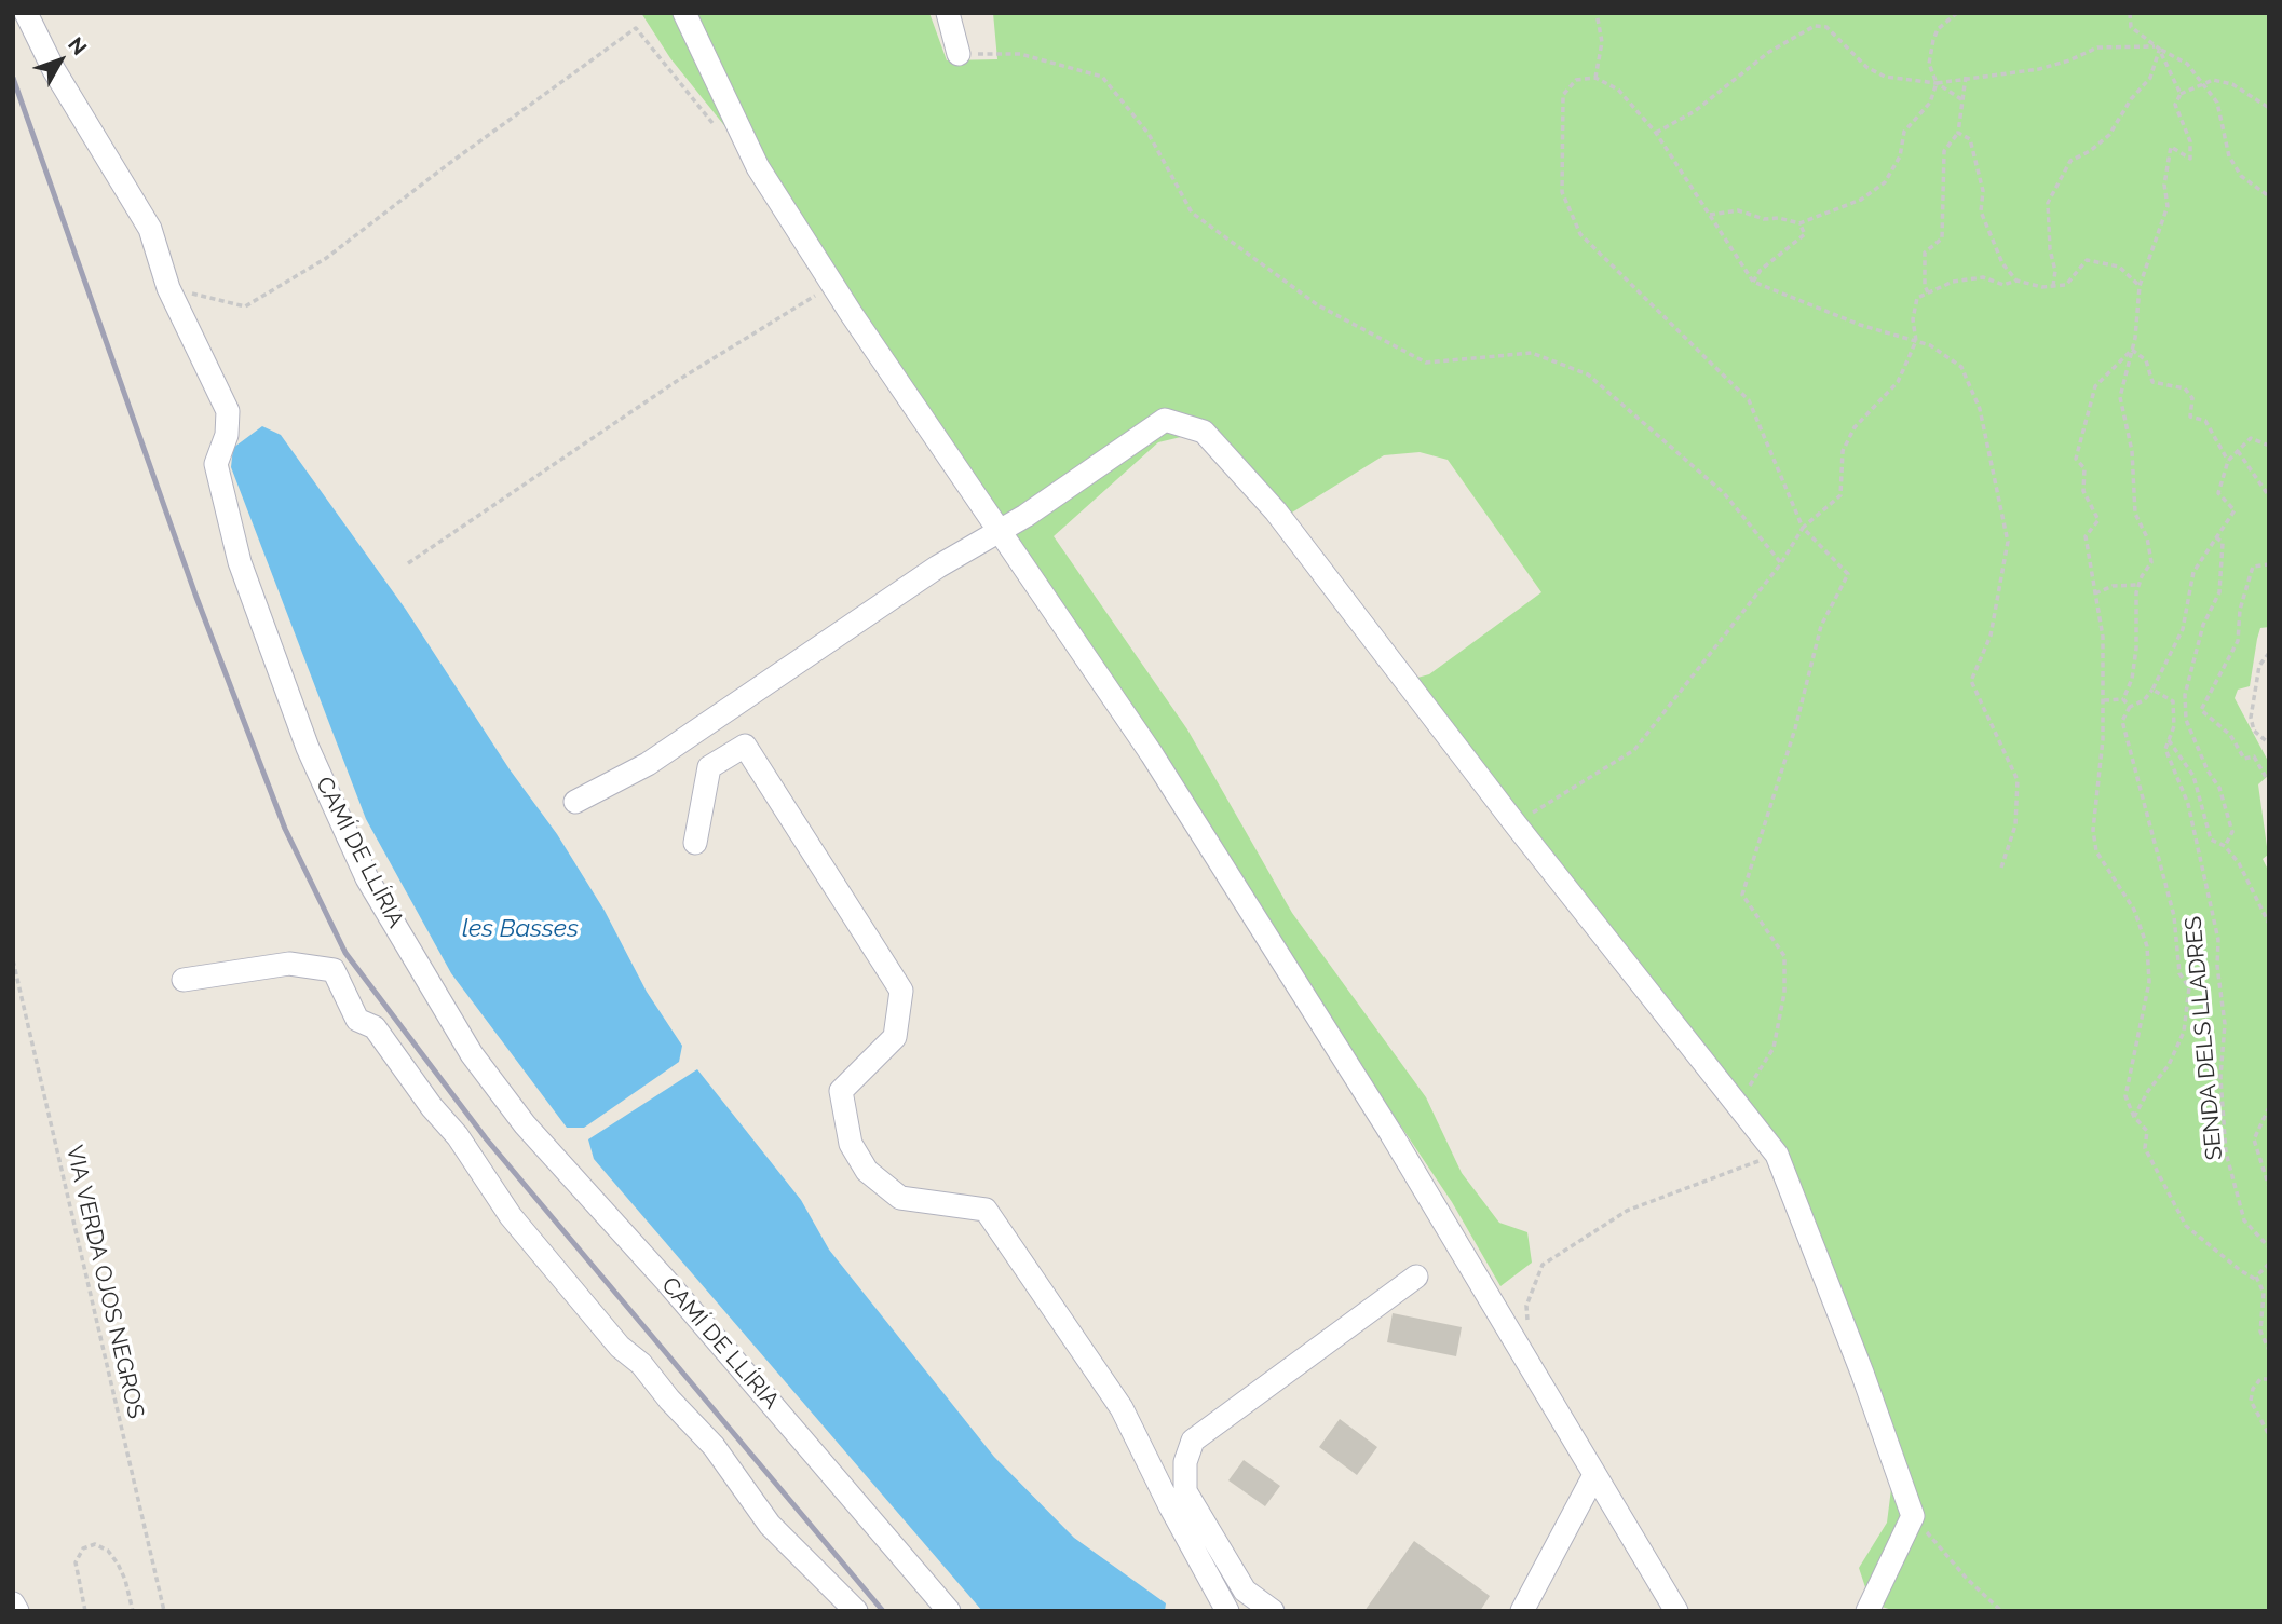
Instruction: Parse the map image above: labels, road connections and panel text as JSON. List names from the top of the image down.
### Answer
{
  "streets": {
    "street": ["CAMÍ DE LLÍRIA"],
    "path": ["SENDA DELS LLADRES", "VIA VERDA OJOS NEGROS"]
  },
  "water": ["les Basses"],
  "north": "top right"
}
